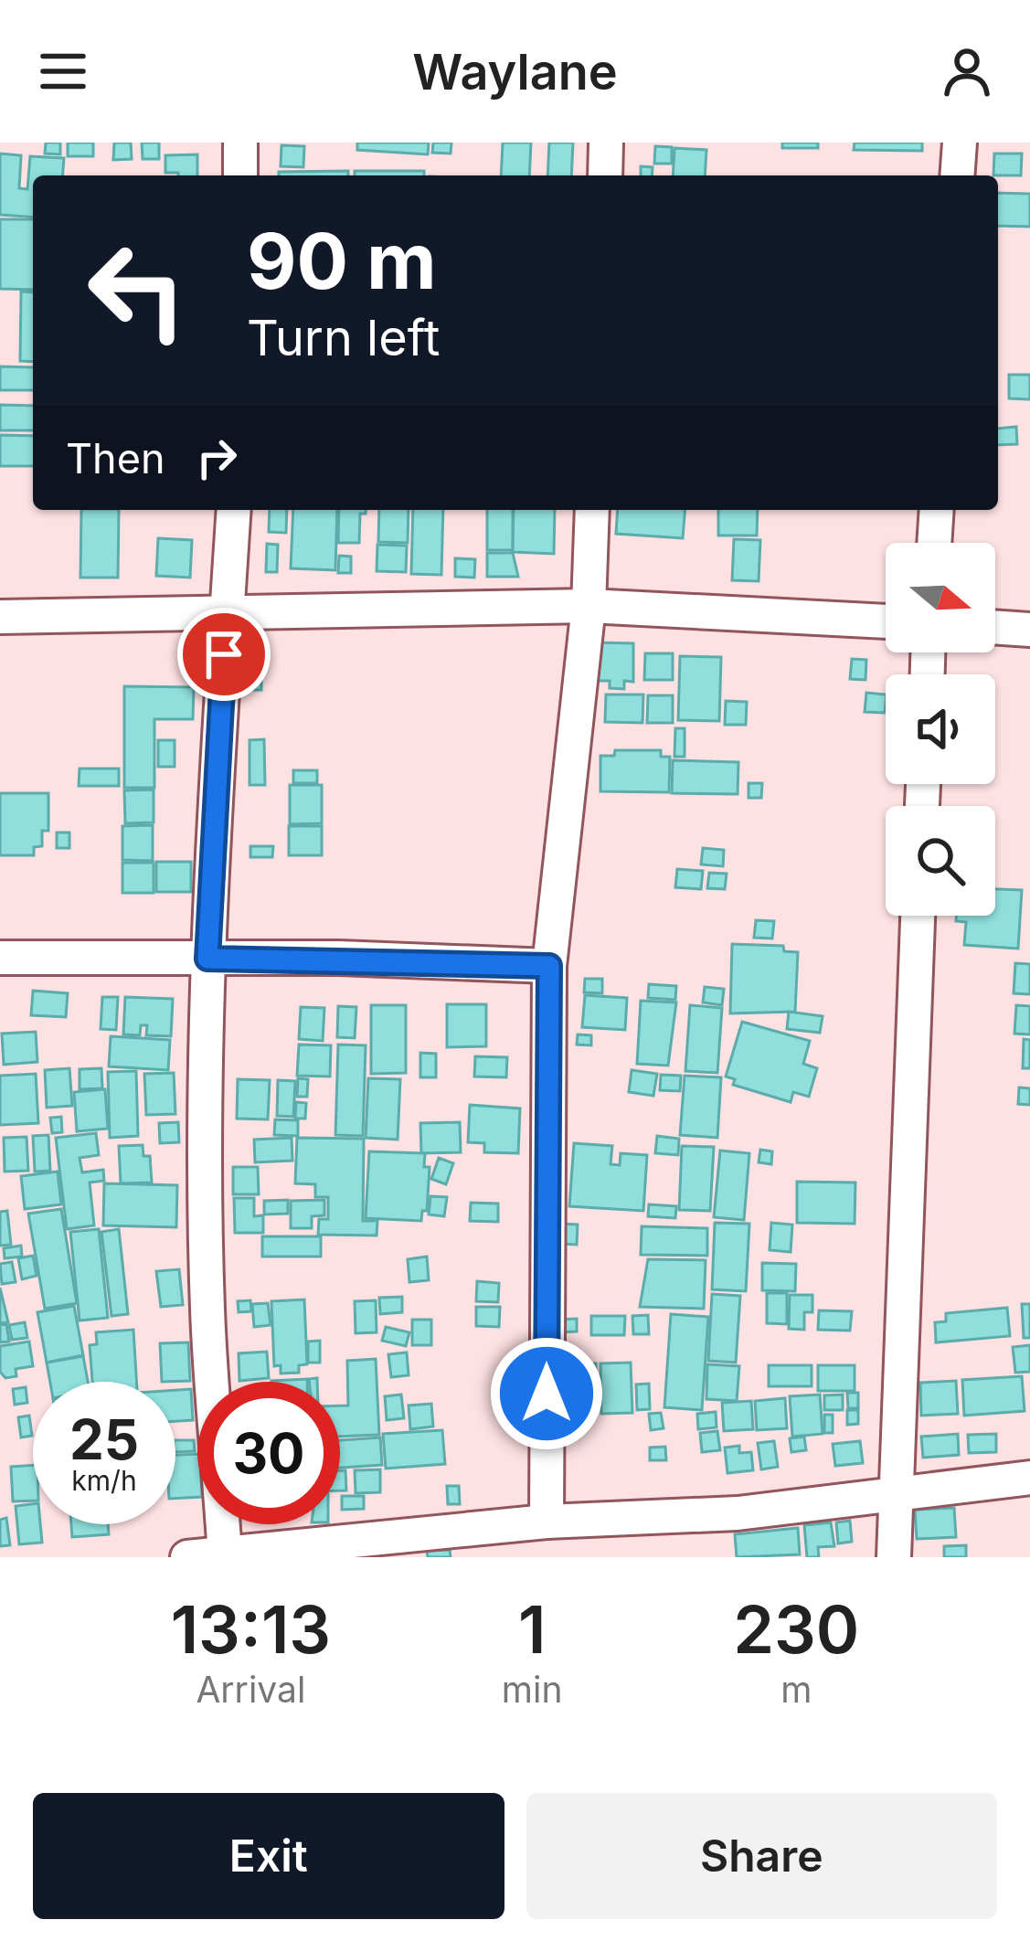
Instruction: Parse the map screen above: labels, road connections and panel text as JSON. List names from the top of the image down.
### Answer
{
  "north": "right",
  "page": {
    "header": "Waylane",
    "turn": ["90 m", "Turn left"],
    "then": "Then",
    "speed": "25 km/h",
    "limit": "30",
    "eta": [
      "13:13",
      "Arrival",
      "1",
      "min",
      "230",
      "m"
    ],
    "buttons": ["Exit", "Share"]
  }
}
